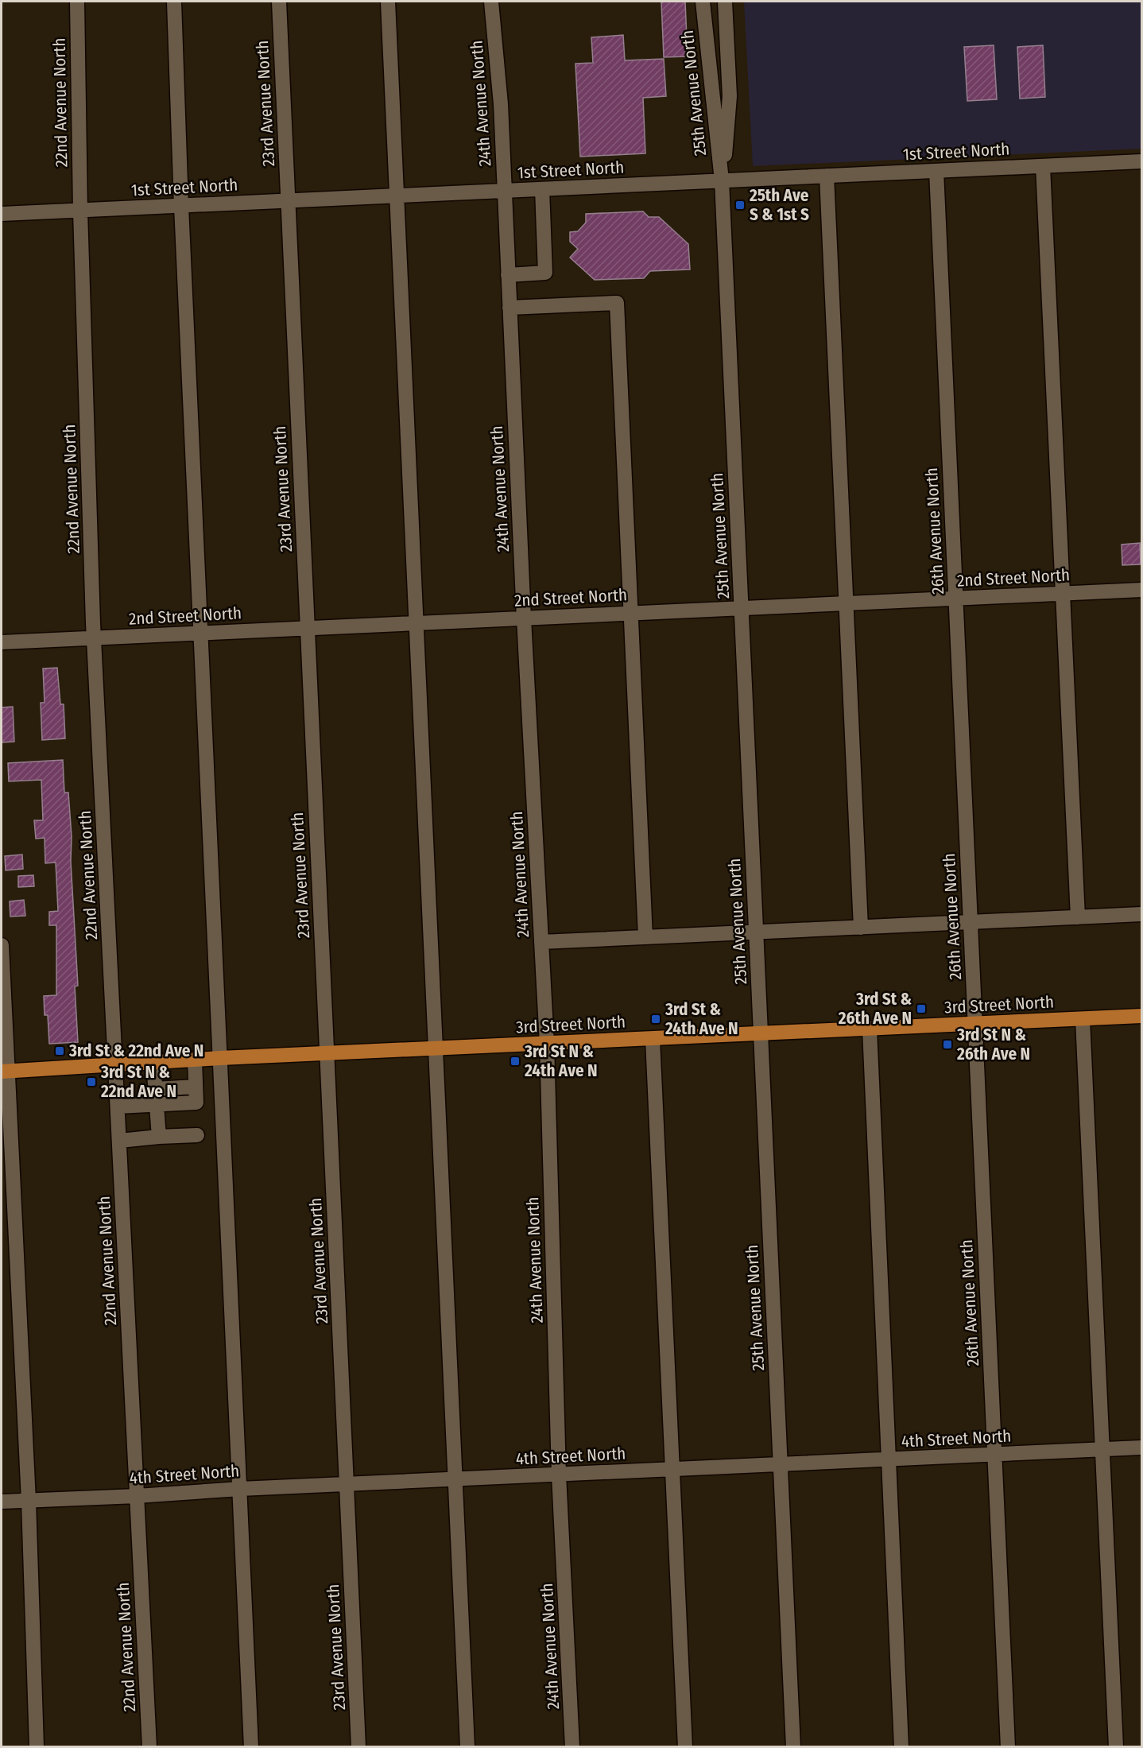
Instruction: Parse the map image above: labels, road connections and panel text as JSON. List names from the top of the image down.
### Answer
{
  "streets": {
    "main road": ["3rd Street North"],
    "street": [
      "25th Avenue North",
      "22nd Avenue North",
      "23rd Avenue North",
      "24th Avenue North",
      "1st Street North",
      "26th Avenue North",
      "2nd Street North",
      "4th Street North"
    ]
  },
  "crossings": [
    ["25th Avenue North", "1st Street North"],
    ["25th Avenue North", "2nd Street North"],
    ["25th Avenue North", "3rd Street North"],
    ["25th Avenue North", "4th Street North"],
    ["22nd Avenue North", "1st Street North"],
    ["22nd Avenue North", "2nd Street North"],
    ["22nd Avenue North", "3rd Street North"],
    ["22nd Avenue North", "4th Street North"],
    ["23rd Avenue North", "1st Street North"],
    ["23rd Avenue North", "2nd Street North"],
    ["23rd Avenue North", "3rd Street North"],
    ["23rd Avenue North", "4th Street North"],
    ["24th Avenue North", "1st Street North"],
    ["24th Avenue North", "2nd Street North"],
    ["24th Avenue North", "3rd Street North"],
    ["24th Avenue North", "4th Street North"],
    ["1st Street North", "26th Avenue North"],
    ["26th Avenue North", "2nd Street North"],
    ["26th Avenue North", "3rd Street North"],
    ["26th Avenue North", "4th Street North"]
  ],
  "places": {
    "transit": [
      "25th Ave S & 1st S",
      "3rd St & 26th Ave N",
      "3rd St & 24th Ave N",
      "3rd St N & 26th Ave N",
      "3rd St & 22nd Ave N",
      "3rd St N & 24th Ave N",
      "3rd St N & 22nd Ave N"
    ]
  }
}
